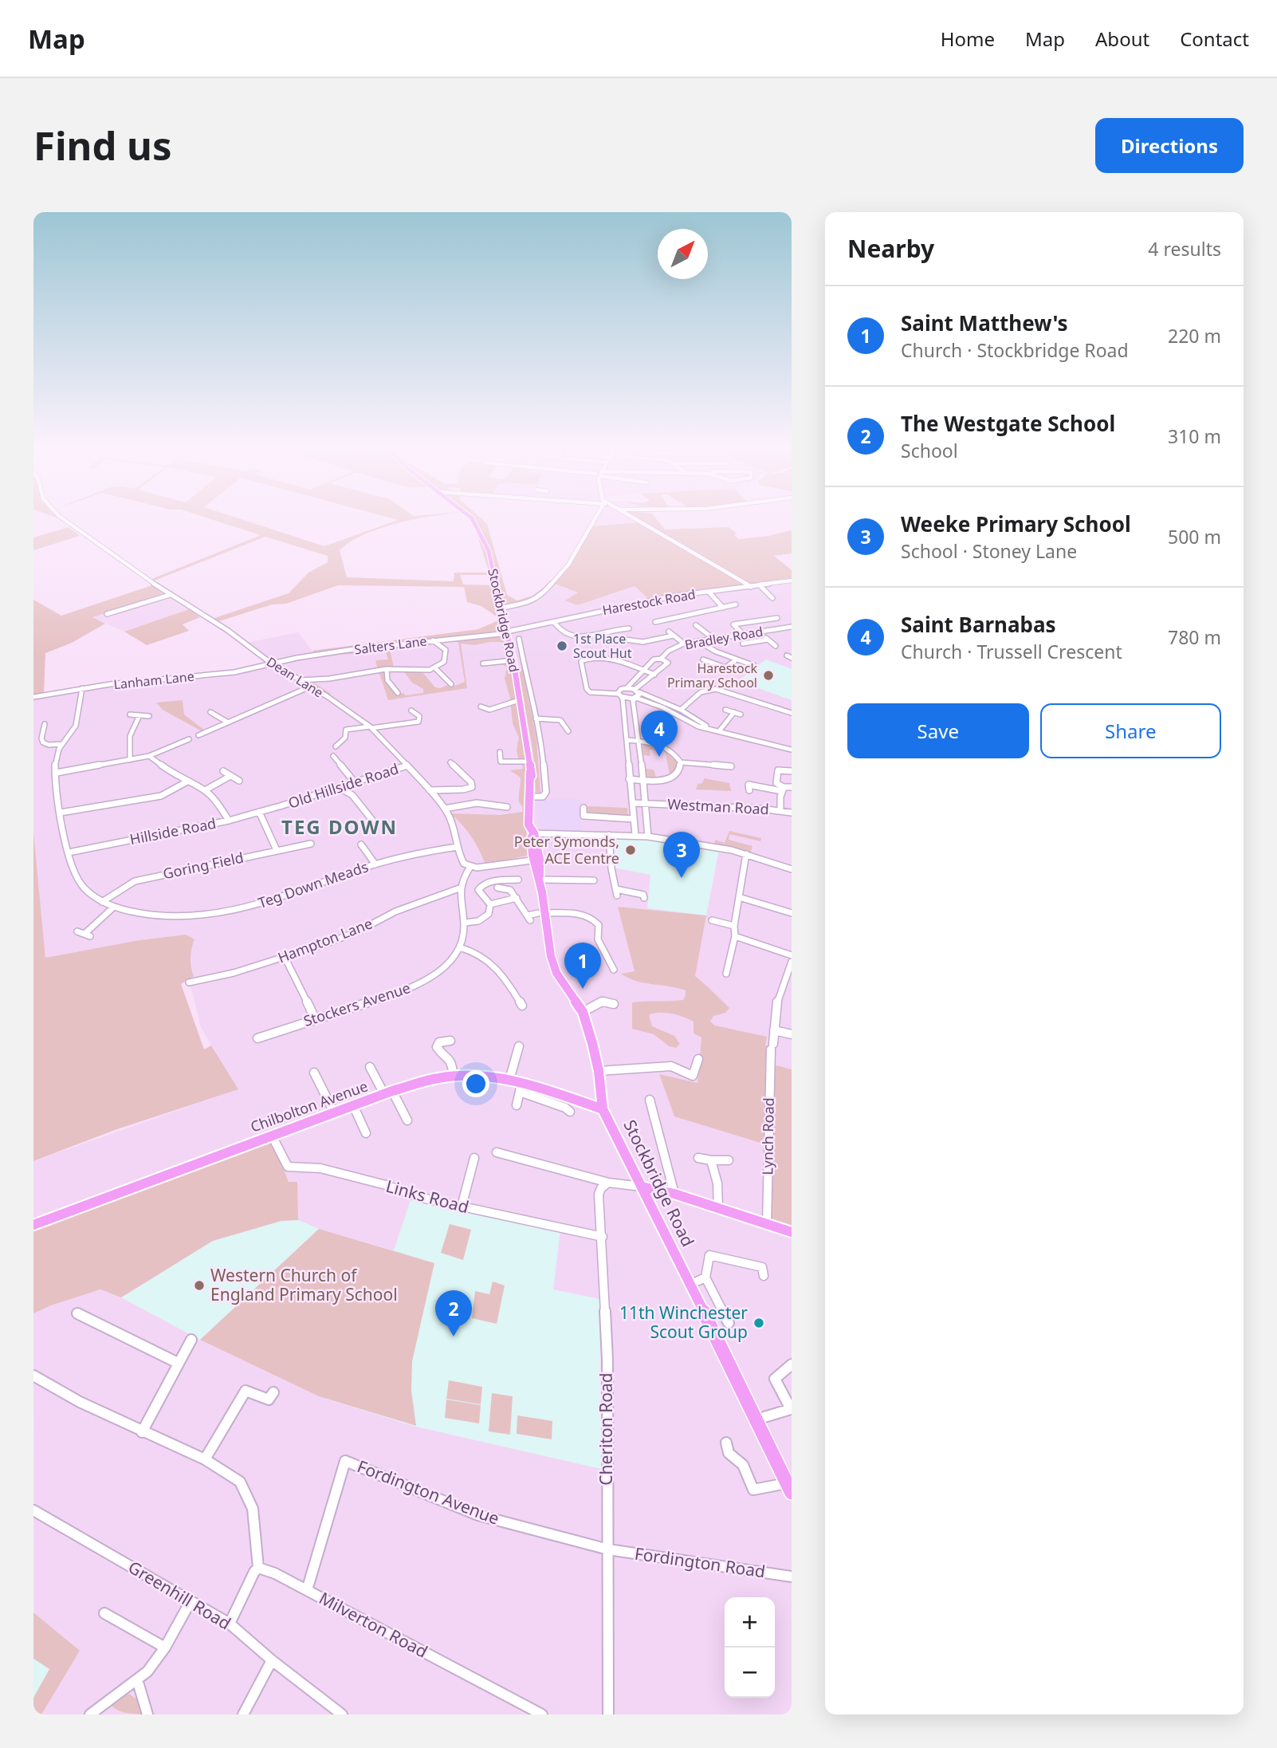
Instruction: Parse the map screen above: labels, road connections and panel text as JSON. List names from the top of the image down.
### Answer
{
  "streets": {
    "main road": ["Stockbridge Road", "Chilbolton Avenue"],
    "street": [
      "Harestock Road",
      "Bradley Road",
      "Salters Lane",
      "Dean Lane",
      "Lanham Lane",
      "Old Hillside Road",
      "Westman Road",
      "Hillside Road",
      "Goring Field",
      "Teg Down Meads",
      "Hampton Lane",
      "Stockers Avenue",
      "Lynch Road",
      "Links Road",
      "Cheriton Road",
      "Fordington Avenue",
      "Fordington Road",
      "Greenhill Road",
      "Milverton Road"
    ]
  },
  "crossings": [
    ["Harestock Road", "Stockbridge Road"],
    ["Harestock Road", "Salters Lane"],
    ["Stockbridge Road", "Salters Lane"],
    ["Stockbridge Road", "Chilbolton Avenue"],
    ["Salters Lane", "Dean Lane"],
    ["Salters Lane", "Lanham Lane"],
    ["Dean Lane", "Lanham Lane"],
    ["Dean Lane", "Old Hillside Road"],
    ["Dean Lane", "Teg Down Meads"],
    ["Lanham Lane", "Teg Down Meads"],
    ["Old Hillside Road", "Hillside Road"],
    ["Hillside Road", "Teg Down Meads"],
    ["Goring Field", "Teg Down Meads"],
    ["Chilbolton Avenue", "Links Road"],
    ["Links Road", "Cheriton Road"],
    ["Cheriton Road", "Fordington Avenue"],
    ["Cheriton Road", "Fordington Road"],
    ["Fordington Avenue", "Fordington Road"],
    ["Fordington Avenue", "Milverton Road"]
  ],
  "districts": ["TEG DOWN"],
  "places": [
    "1st Place Scout Hut",
    "Harestock Primary School",
    "Peter Symonds, ACE Centre",
    "Western Church of England Primary School",
    "11th Winchester Scout Group"
  ],
  "north": "top right",
  "page": {
    "header": "Map",
    "nav": [
      "Home",
      "Map",
      "About",
      "Contact"
    ],
    "buttons": [
      "Directions",
      ["Save", "Share"]
    ],
    "title": "Find us",
    "heading": ["Nearby", "4 results"],
    "list": [
      {
        "mark": "1",
        "name": "Saint Matthew's",
        "note": "Church · Stockbridge Road",
        "value": "220 m"
      },
      {
        "mark": "2",
        "name": "The Westgate School",
        "note": "School",
        "value": "310 m"
      },
      {
        "mark": "3",
        "name": "Weeke Primary School",
        "note": "School · Stoney Lane",
        "value": "500 m"
      },
      {
        "mark": "4",
        "name": "Saint Barnabas",
        "note": "Church · Trussell Crescent",
        "value": "780 m"
      }
    ],
    "pins": [
      "4",
      "3",
      "1",
      "2"
    ],
    "map_buttons": ["+", "−"]
  }
}
